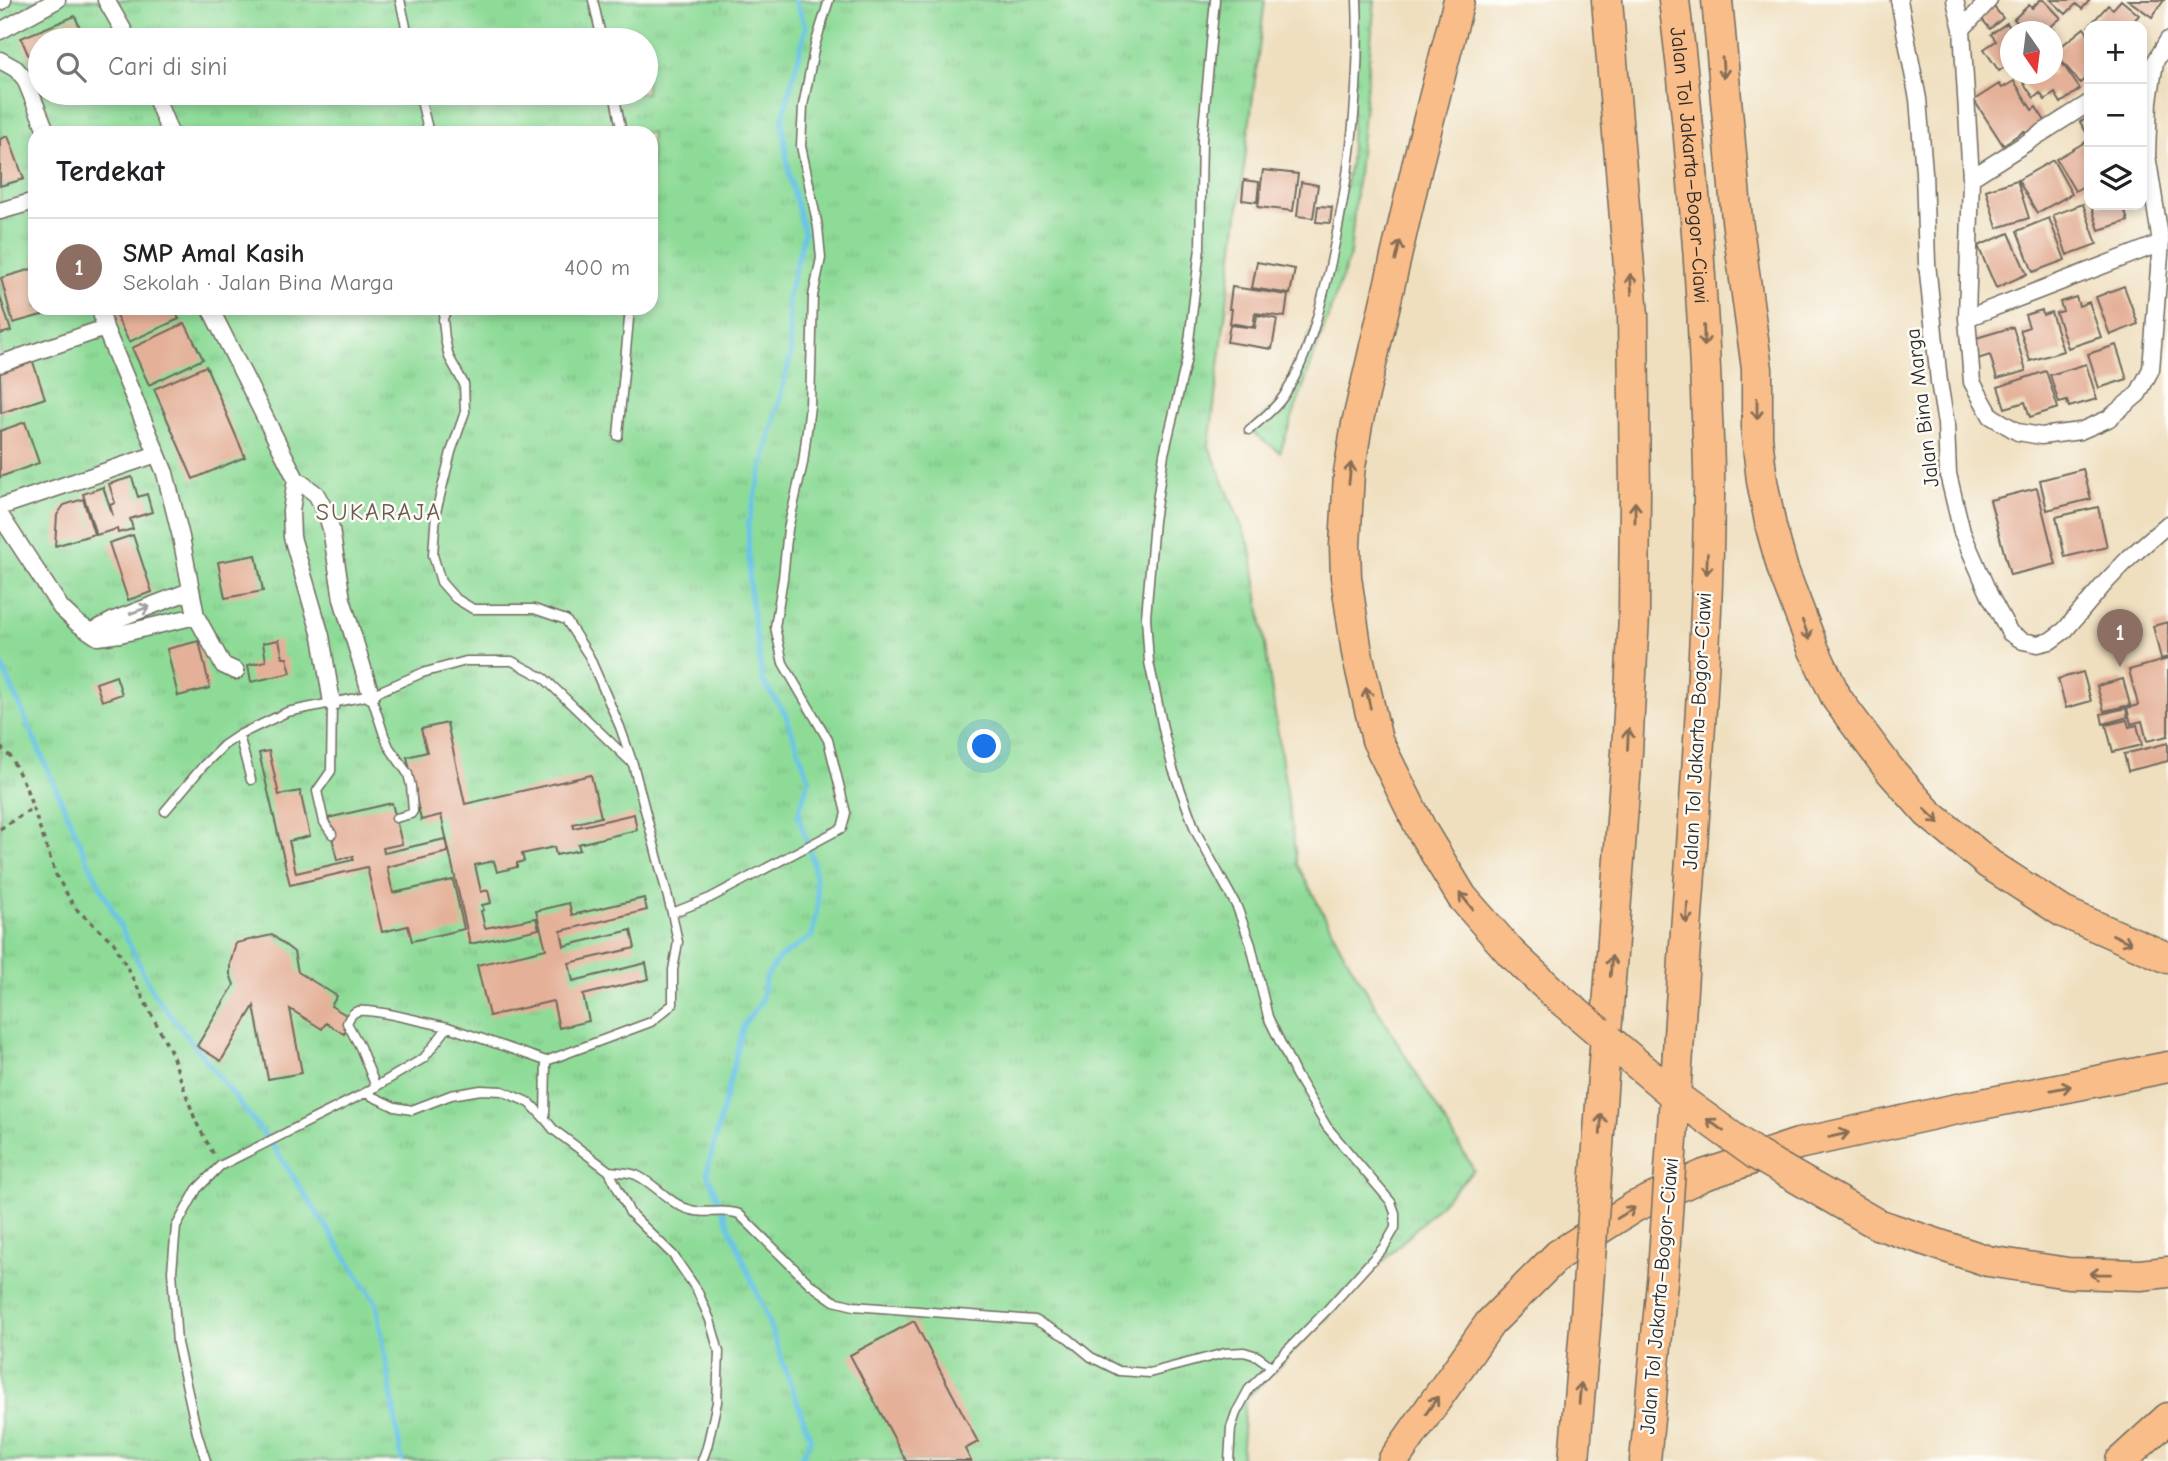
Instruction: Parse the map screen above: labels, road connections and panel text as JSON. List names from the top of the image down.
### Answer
{
  "streets": {
    "highway": ["Jalan Tol Jakarta–Bogor–Ciawi"],
    "street": ["Jalan Bina Marga"]
  },
  "districts": ["SUKARAJA"],
  "north": "bottom",
  "page": {
    "map_buttons": ["+", "−"],
    "search": "Cari di sini",
    "heading": "Terdekat",
    "list": [
      {
        "mark": "1",
        "name": "SMP Amal Kasih",
        "note": "Sekolah · Jalan Bina Marga",
        "value": "400 m"
      }
    ],
    "pins": "1"
  }
}
